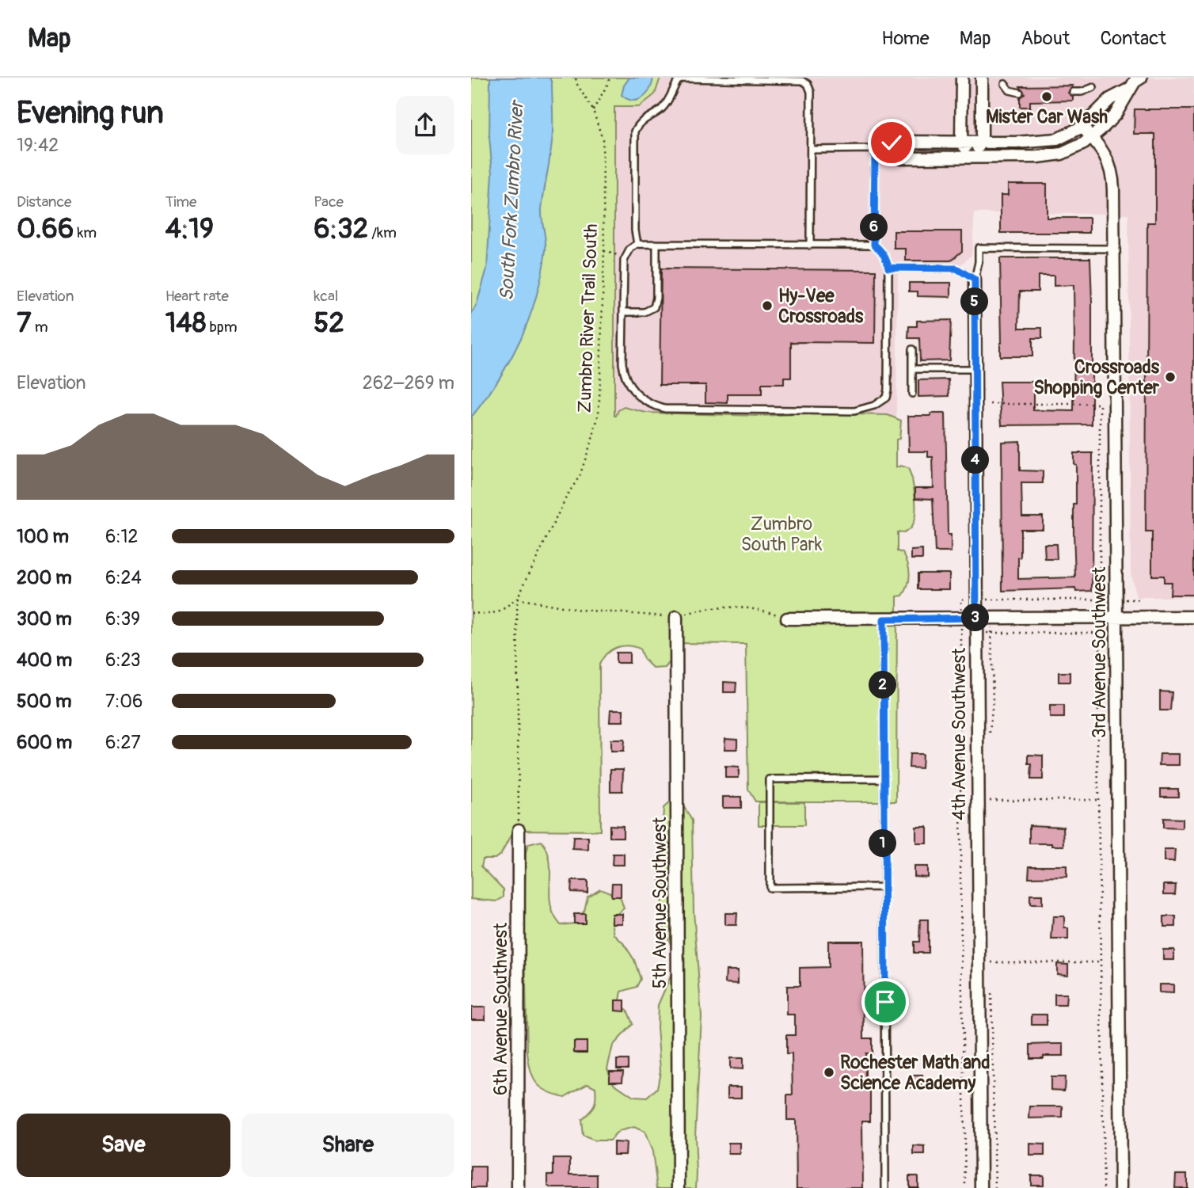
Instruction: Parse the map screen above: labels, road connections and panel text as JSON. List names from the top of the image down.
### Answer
{
  "streets": {
    "street": [
      "3rd Avenue Southwest",
      "4th Avenue Southwest",
      "5th Avenue Southwest",
      "6th Avenue Southwest"
    ],
    "path": ["Zumbro River Trail South"]
  },
  "water": ["South Fork Zumbro River"],
  "parks": ["Zumbro South Park"],
  "places": [
    "Mister Car Wash",
    "Hy-Vee Crossroads",
    "Crossroads Shopping Center",
    "Rochester Math and Science Academy"
  ],
  "page": {
    "header": "Map",
    "nav": [
      "Home",
      "Map",
      "About",
      "Contact"
    ],
    "heading": ["Evening run", "19:42"],
    "stats": [
      ["Distance", "0.66 km"],
      ["Time", "4:19"],
      ["Pace", "6:32 /km"],
      ["Elevation", "7 m"],
      ["Heart rate", "148 bpm"],
      ["kcal", "52"]
    ],
    "pins": [
      "6",
      "5",
      "4",
      "3",
      "2",
      "1"
    ],
    "chart": ["Elevation", "262–269 m"],
    "list": [
      {
        "name": "100 m",
        "note": "6:12"
      },
      {
        "name": "200 m",
        "note": "6:24"
      },
      {
        "name": "300 m",
        "note": "6:39"
      },
      {
        "name": "400 m",
        "note": "6:23"
      },
      {
        "name": "500 m",
        "note": "7:06"
      },
      {
        "name": "600 m",
        "note": "6:27"
      }
    ],
    "buttons": ["Save", "Share"]
  }
}
